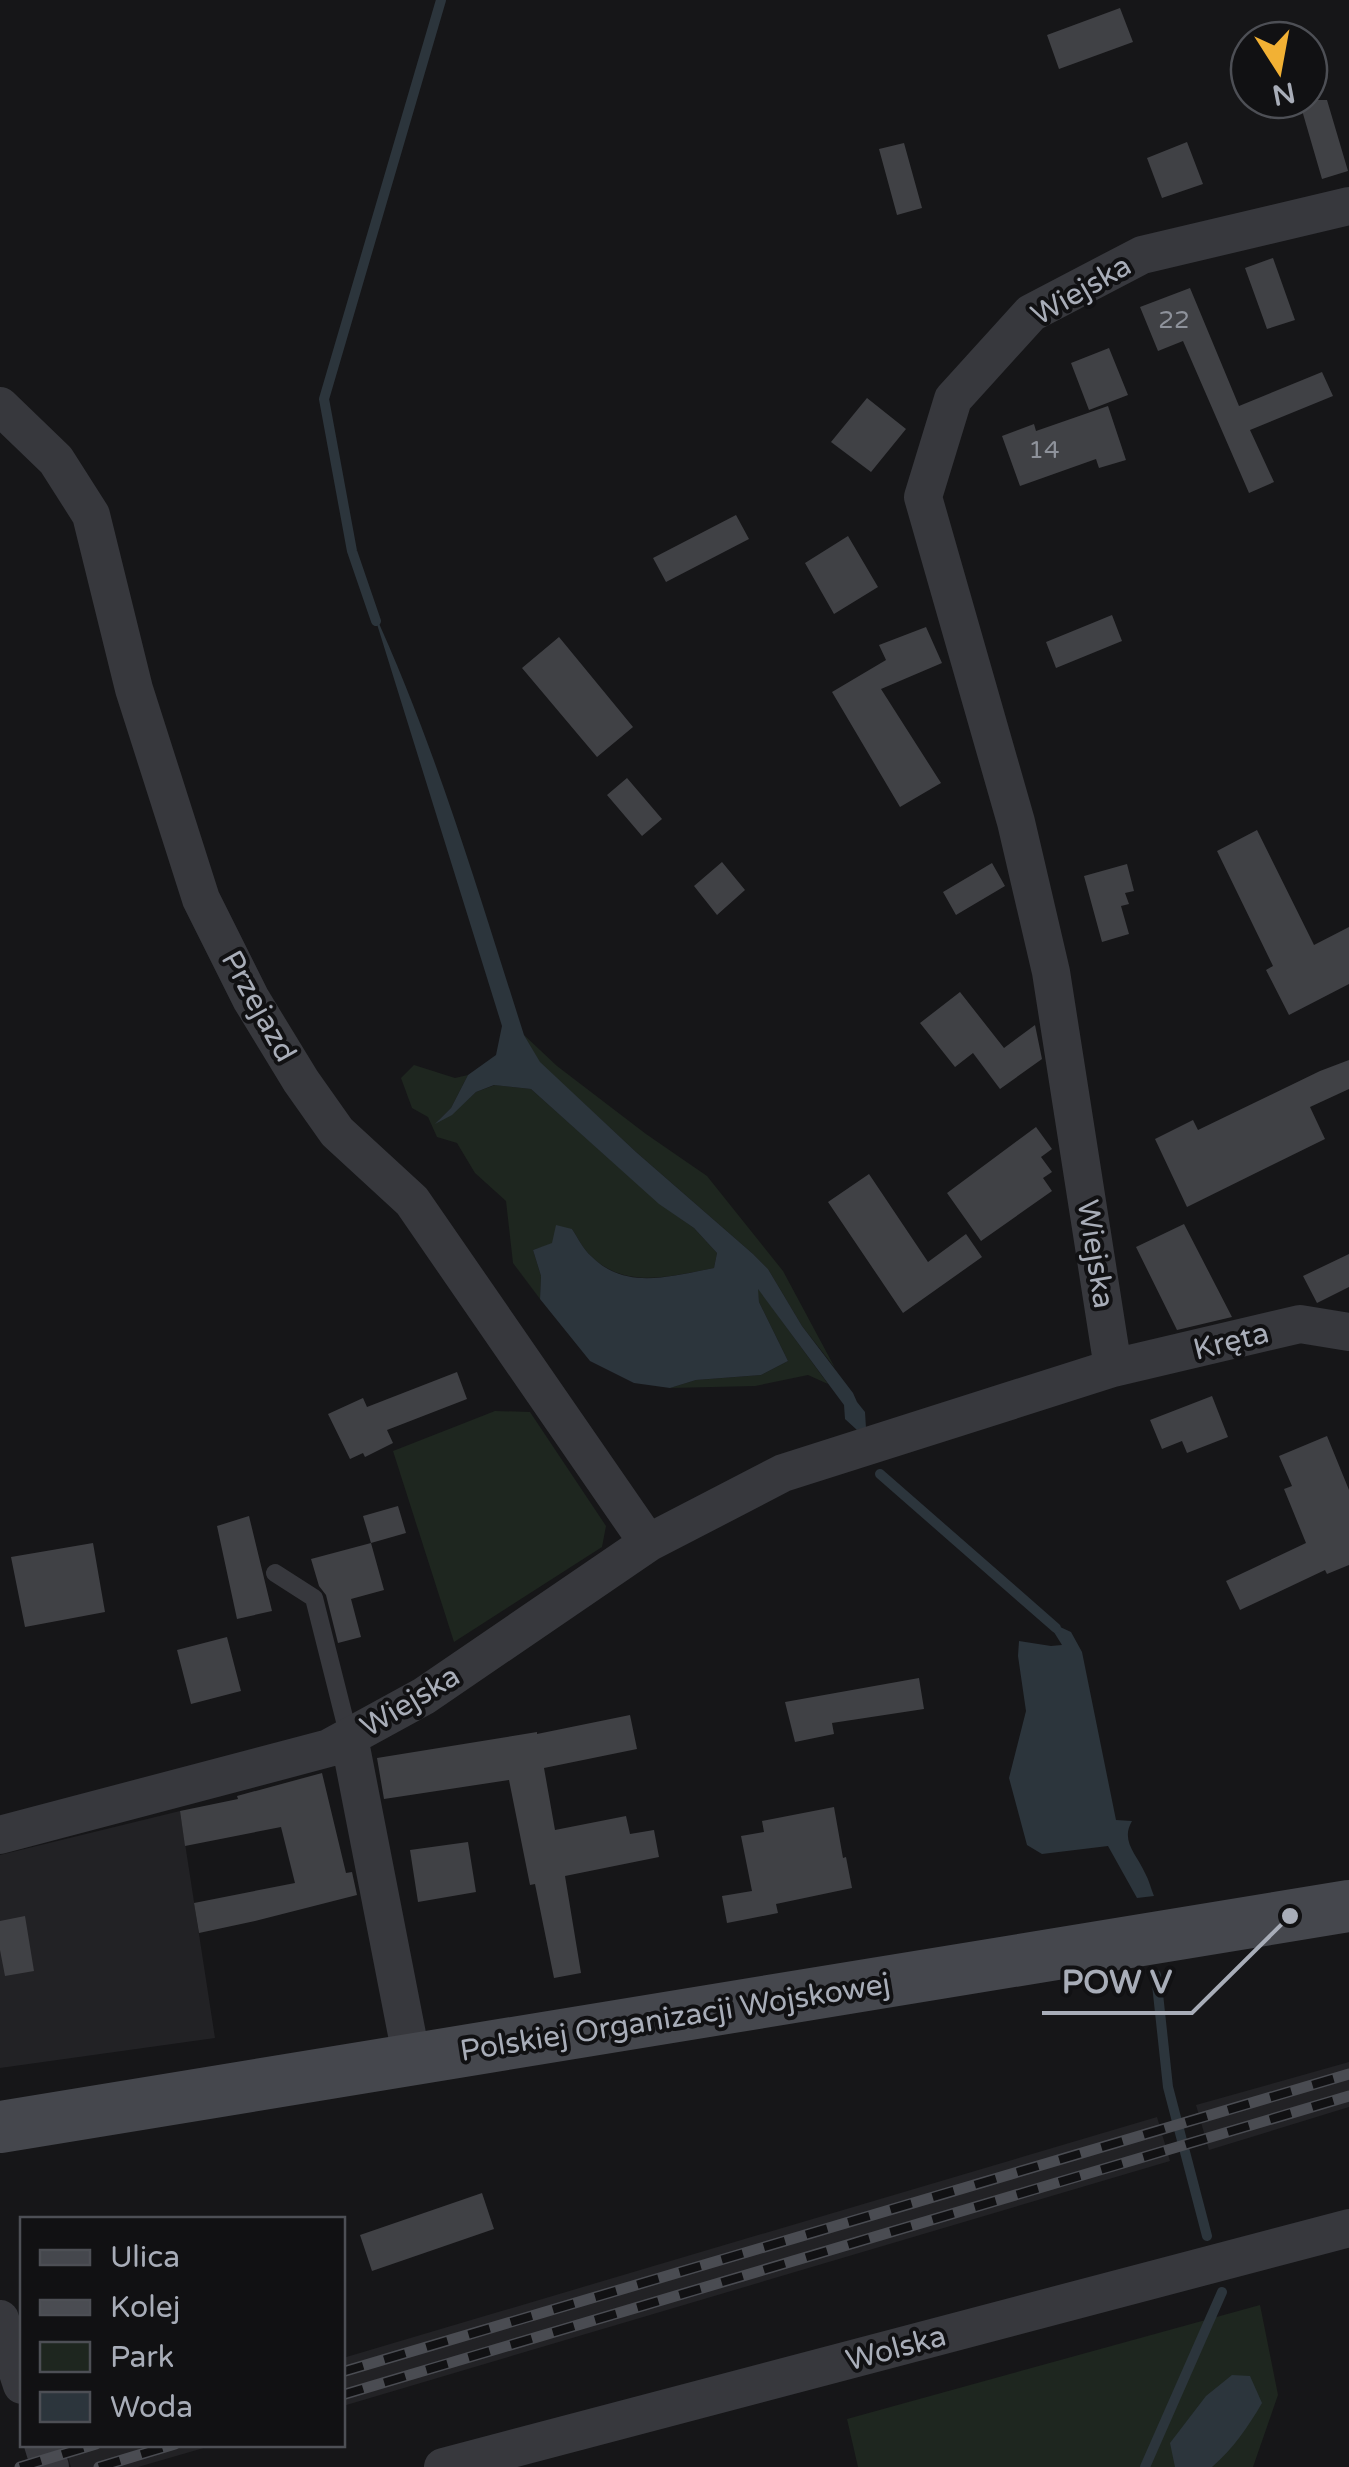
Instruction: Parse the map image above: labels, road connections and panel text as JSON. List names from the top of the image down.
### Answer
{
  "streets": {
    "main road": ["Polskiej Organizacji Wojskowej"],
    "street": [
      "Wiejska",
      "Przejazd",
      "Kręta",
      "Wolska"
    ]
  },
  "crossings": [
    ["Wiejska", "Przejazd"],
    ["Wiejska", "Kręta"]
  ],
  "places": ["POW V"],
  "house_numbers": ["22", "14"],
  "legend": [
    "Ulica",
    "Kolej",
    "Park",
    "Woda"
  ],
  "north": "bottom"
}
